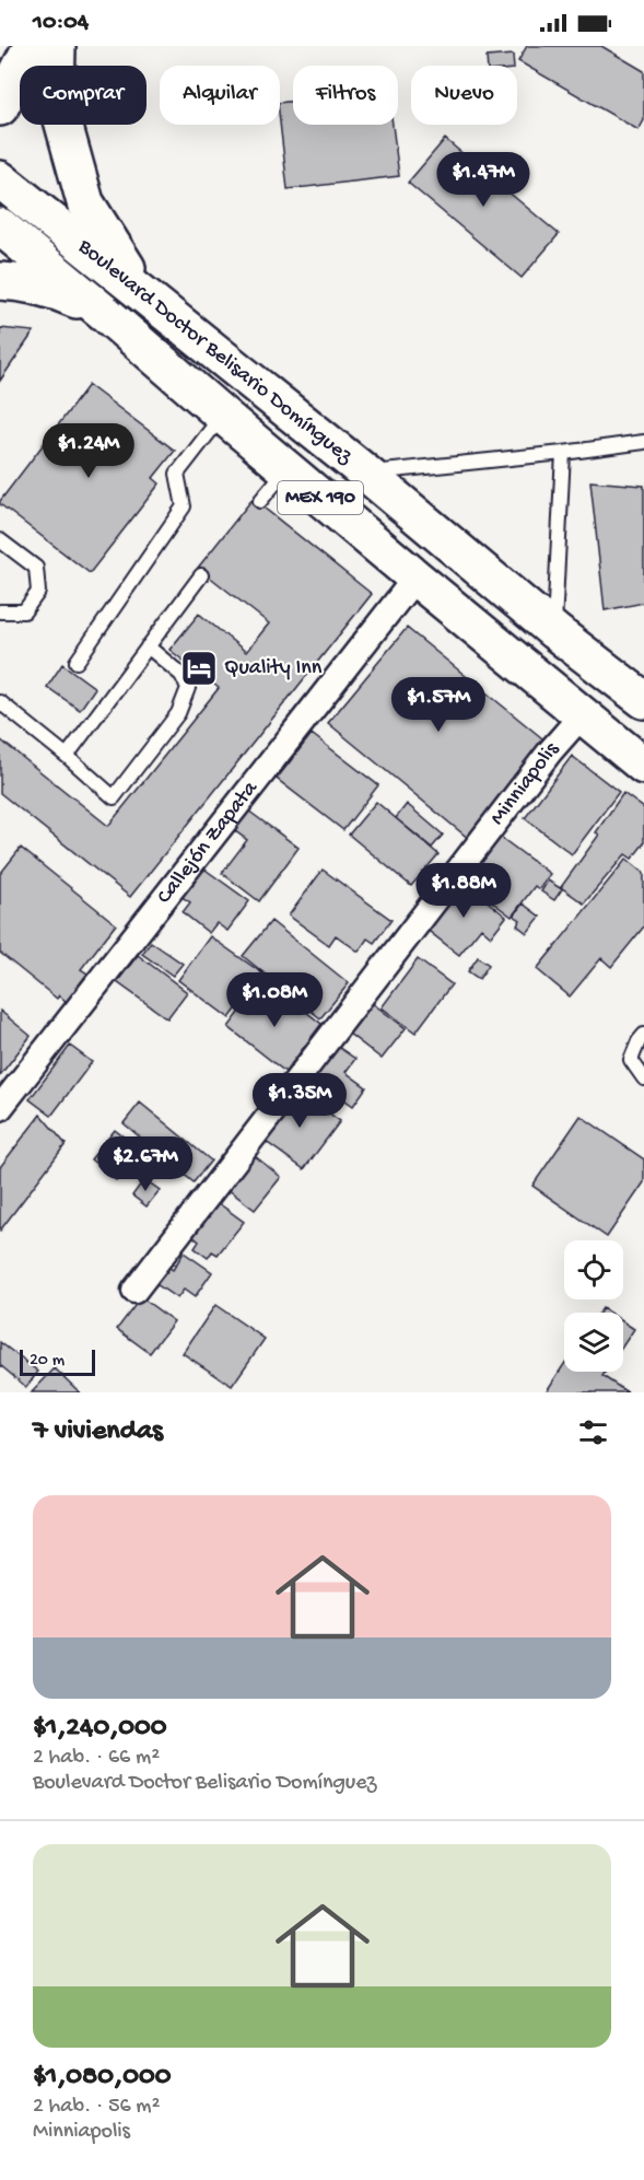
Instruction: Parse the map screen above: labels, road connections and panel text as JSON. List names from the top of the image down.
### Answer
{
  "streets": {
    "main road": ["Boulevard Doctor Belisario Domínguez", "MEX 190"],
    "street": ["Minniapolis", "Callejón Zapata"]
  },
  "crossings": [
    ["Boulevard Doctor Belisario Domínguez", "Minniapolis"],
    ["Boulevard Doctor Belisario Domínguez", "Callejón Zapata"]
  ],
  "places": {
    "hotel": ["Quality Inn"]
  },
  "scale_bar": "20 m",
  "page": {
    "status": "10:04",
    "chip": [
      "Comprar",
      "Alquilar",
      "Filtros",
      "Nuevo"
    ],
    "price": [
      "$1.47M",
      "$1.24M",
      "$1.57M",
      "$1.88M",
      "$1.08M",
      "$1.35M",
      "$2.67M"
    ],
    "scale": "20 m",
    "heading": "7 viviendas",
    "list": [
      {
        "name": "$1,240,000",
        "note": "2 hab. · 66 m² · Boulevard Doctor Belisario Domínguez"
      },
      {
        "name": "$1,080,000",
        "note": "2 hab. · 56 m² · Minniapolis"
      }
    ]
  }
}
